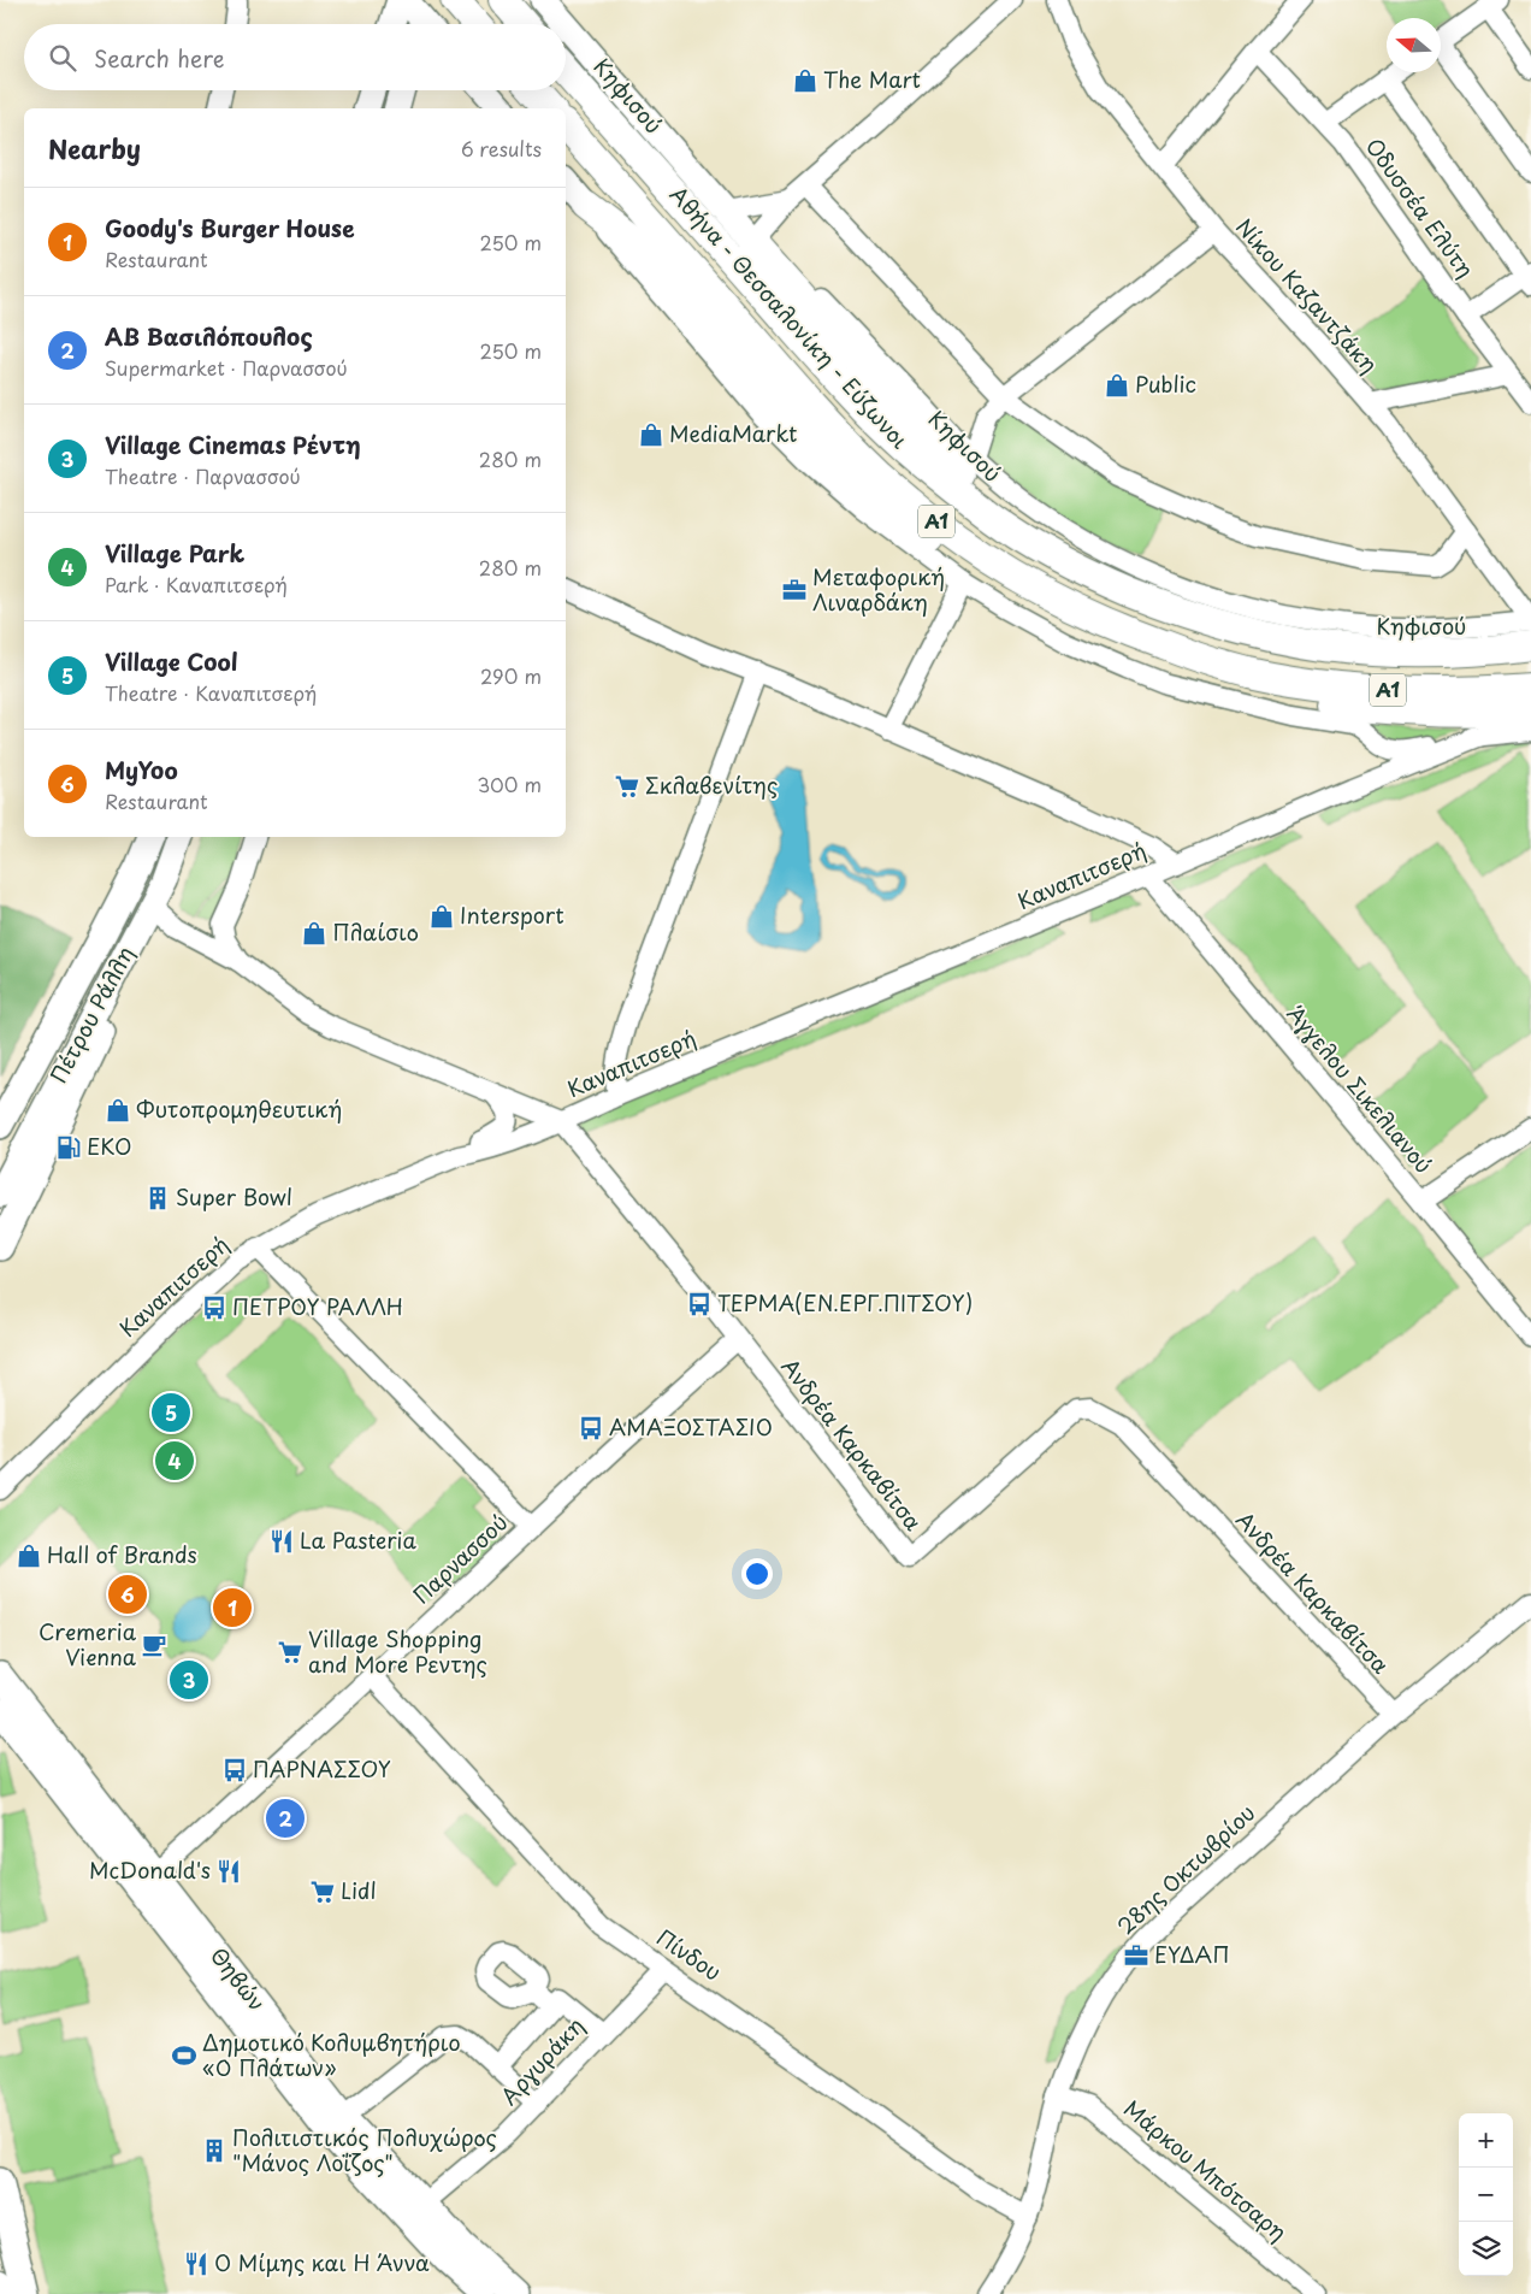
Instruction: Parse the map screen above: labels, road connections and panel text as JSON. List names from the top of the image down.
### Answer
{
  "streets": {
    "highway": ["Αθήνα - Θεσσαλονίκη - Εύζωνοι", "Α1"],
    "main road": ["Κηφισού", "Πέτρου Ράλλη", "Θηβών"],
    "street": [
      "Οδυσσέα Ελύτη",
      "Νίκου Καζαντζάκη",
      "Καναπιτσερή",
      "Άγγελου Σικελιανού",
      "Ανδρέα Καρκαβίτσα",
      "Παρνασσού",
      "28ης Οκτωβρίου",
      "Πίνδου",
      "Αργυράκη",
      "Μάρκου Μπότσαρη"
    ]
  },
  "crossings": [
    ["Κηφισού", "Νίκου Καζαντζάκη"],
    ["Καναπιτσερή", "Άγγελου Σικελιανού"],
    ["Καναπιτσερή", "Ανδρέα Καρκαβίτσα"],
    ["Ανδρέα Καρκαβίτσα", "Παρνασσού"],
    ["Ανδρέα Καρκαβίτσα", "28ης Οκτωβρίου"],
    ["Παρνασσού", "Πίνδου"],
    ["Παρνασσού", "Θηβών"],
    ["28ης Οκτωβρίου", "Πίνδου"],
    ["28ης Οκτωβρίου", "Μάρκου Μπότσαρη"],
    ["Πίνδου", "Αργυράκη"],
    ["Θηβών", "Αργυράκη"]
  ],
  "places": {
    "shop": [
      "The Mart",
      "Public",
      "MediaMarkt",
      "Intersport",
      "Πλαίσιο",
      "Φυτοπρομηθευτική",
      "Hall of Brands"
    ],
    "office": ["Μεταφορική Λιναρδάκη", "ΕΥΔΑΠ"],
    "supermarket": ["Σκλαβενίτης", "Village Shopping and More Ρεντης", "Lidl"],
    "fuel station": ["EKO"],
    "building": ["Super Bowl", "Πολιτιστικός Πολυχώρος \"Μάνος Λοΐζος\""],
    "bus stop": [
      "ΤΕΡΜΑ(ΕΝ.ΕΡΓ.ΠΙΤΣΟΥ)",
      "ΠΕΤΡΟΥ ΡΑΛΛΗ",
      "ΑΜΑΞΟΣΤΑΣΙΟ",
      "ΠΑΡΝΑΣΣΟΥ"
    ],
    "restaurant": ["La Pasteria", "McDonald's", "Ο Μίμης και Η Άννα"],
    "cafe": ["Cremeria Vienna"],
    "sports": ["Δημοτικό Κολυμβητήριο «Ο Πλάτων»"]
  },
  "north": "left",
  "page": {
    "search": "Search here",
    "heading": ["Nearby", "6 results"],
    "list": [
      {
        "mark": "1",
        "name": "Goody's Burger House",
        "note": "Restaurant",
        "value": "250 m"
      },
      {
        "mark": "2",
        "name": "ΑΒ Βασιλόπουλος",
        "note": "Supermarket · Παρνασσού",
        "value": "250 m"
      },
      {
        "mark": "3",
        "name": "Village Cinemas Ρέντη",
        "note": "Theatre · Παρνασσού",
        "value": "280 m"
      },
      {
        "mark": "4",
        "name": "Village Park",
        "note": "Park · Καναπιτσερή",
        "value": "280 m"
      },
      {
        "mark": "5",
        "name": "Village Cool",
        "note": "Theatre · Καναπιτσερή",
        "value": "290 m"
      },
      {
        "mark": "6",
        "name": "MyYoo",
        "note": "Restaurant",
        "value": "300 m"
      }
    ],
    "pins": [
      "5",
      "4",
      "6",
      "1",
      "3",
      "2"
    ],
    "map_buttons": ["+", "−"]
  }
}
